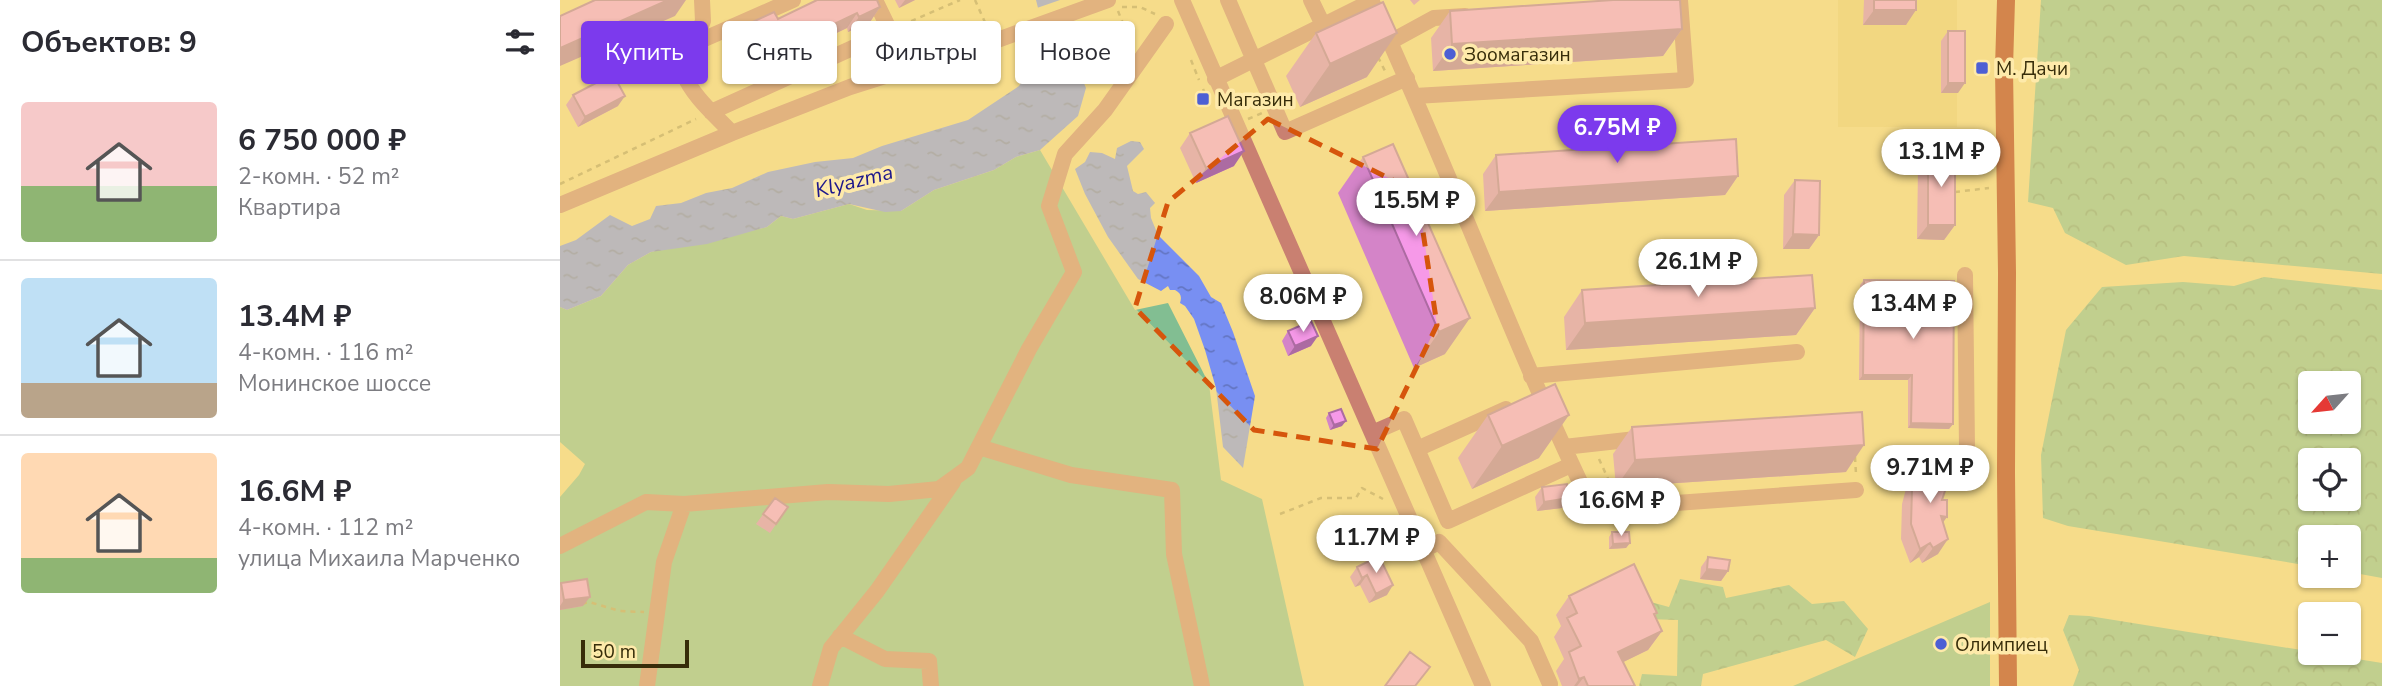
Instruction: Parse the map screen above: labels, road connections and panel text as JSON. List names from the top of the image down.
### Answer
{
  "water": ["Klyazma"],
  "places": {
    "other": ["Зоомагазин", "Олимпиец"],
    "transit": ["М. Дачи", "Магазин"]
  },
  "scale_bar": "50 m",
  "north": "bottom left",
  "page": {
    "heading": "Объектов: 9",
    "chip": [
      "Купить",
      "Снять",
      "Фильтры",
      "Новое"
    ],
    "list": [
      {
        "name": "6 750 000 ₽",
        "note": "2-комн. · 52 m² · Квартира"
      },
      {
        "name": "13.4M ₽",
        "note": "4-комн. · 116 m² · Монинское шоссе"
      },
      {
        "name": "16.6M ₽",
        "note": "4-комн. · 112 m² · улица Михаила Марченко"
      }
    ],
    "price": [
      "6.75M ₽",
      "13.1M ₽",
      "15.5M ₽",
      "26.1M ₽",
      "8.06M ₽",
      "13.4M ₽",
      "9.71M ₽",
      "16.6M ₽",
      "11.7M ₽"
    ],
    "map_buttons": ["+", "−"],
    "scale": "50 m"
  }
}
